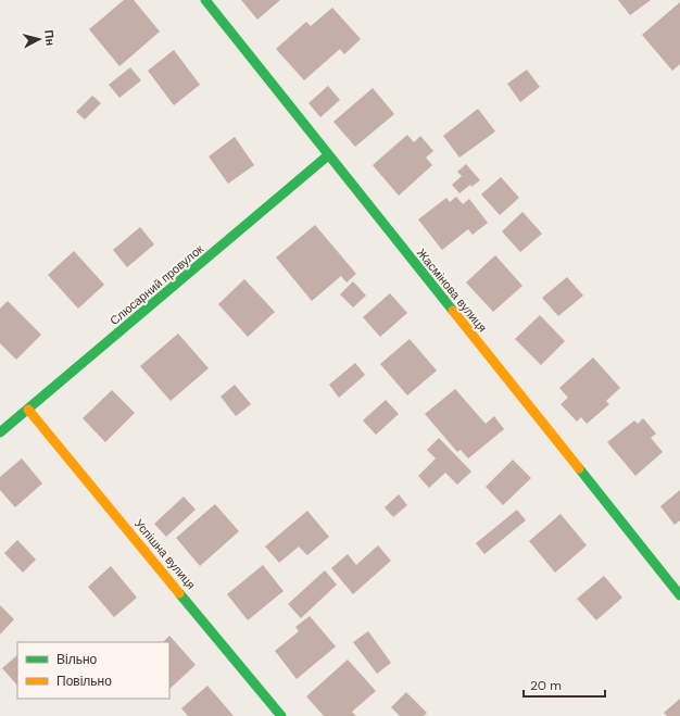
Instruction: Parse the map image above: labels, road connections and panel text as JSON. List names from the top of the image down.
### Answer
{
  "streets": {
    "street": ["Слюсарний провулок", "Жасмінова вулиця", "Успішна вулиця"]
  },
  "crossings": [
    ["Слюсарний провулок", "Жасмінова вулиця"],
    ["Слюсарний провулок", "Успішна вулиця"]
  ],
  "legend": ["Вільно", "Повільно"],
  "scale_bar": "20 m",
  "north": "right"
}
